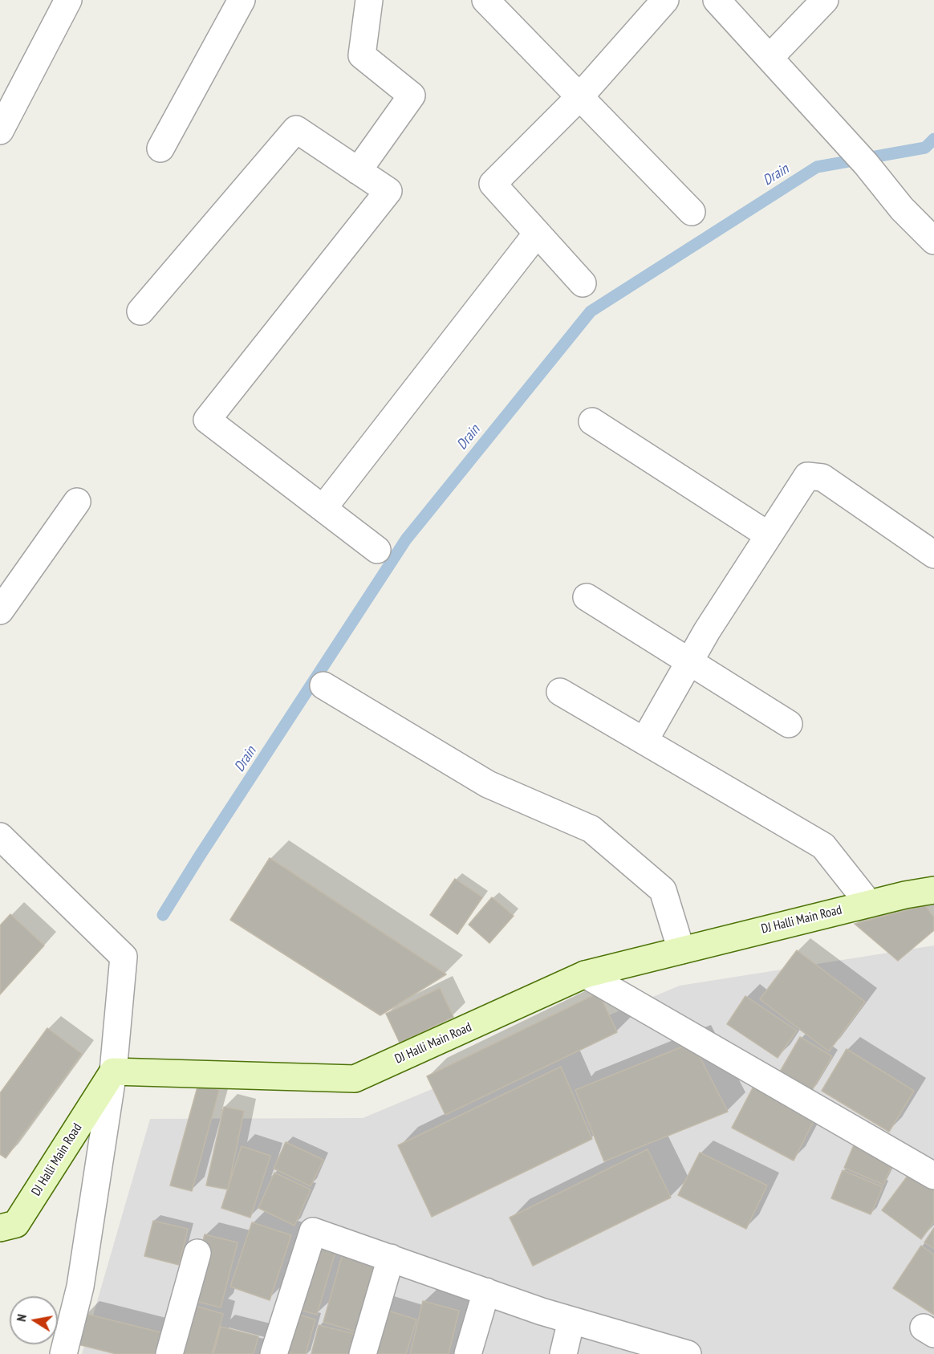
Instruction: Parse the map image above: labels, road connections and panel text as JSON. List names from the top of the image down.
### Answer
{
  "streets": {
    "street": ["DJ Halli Main Road"]
  },
  "water": ["Drain"],
  "north": "left"
}
